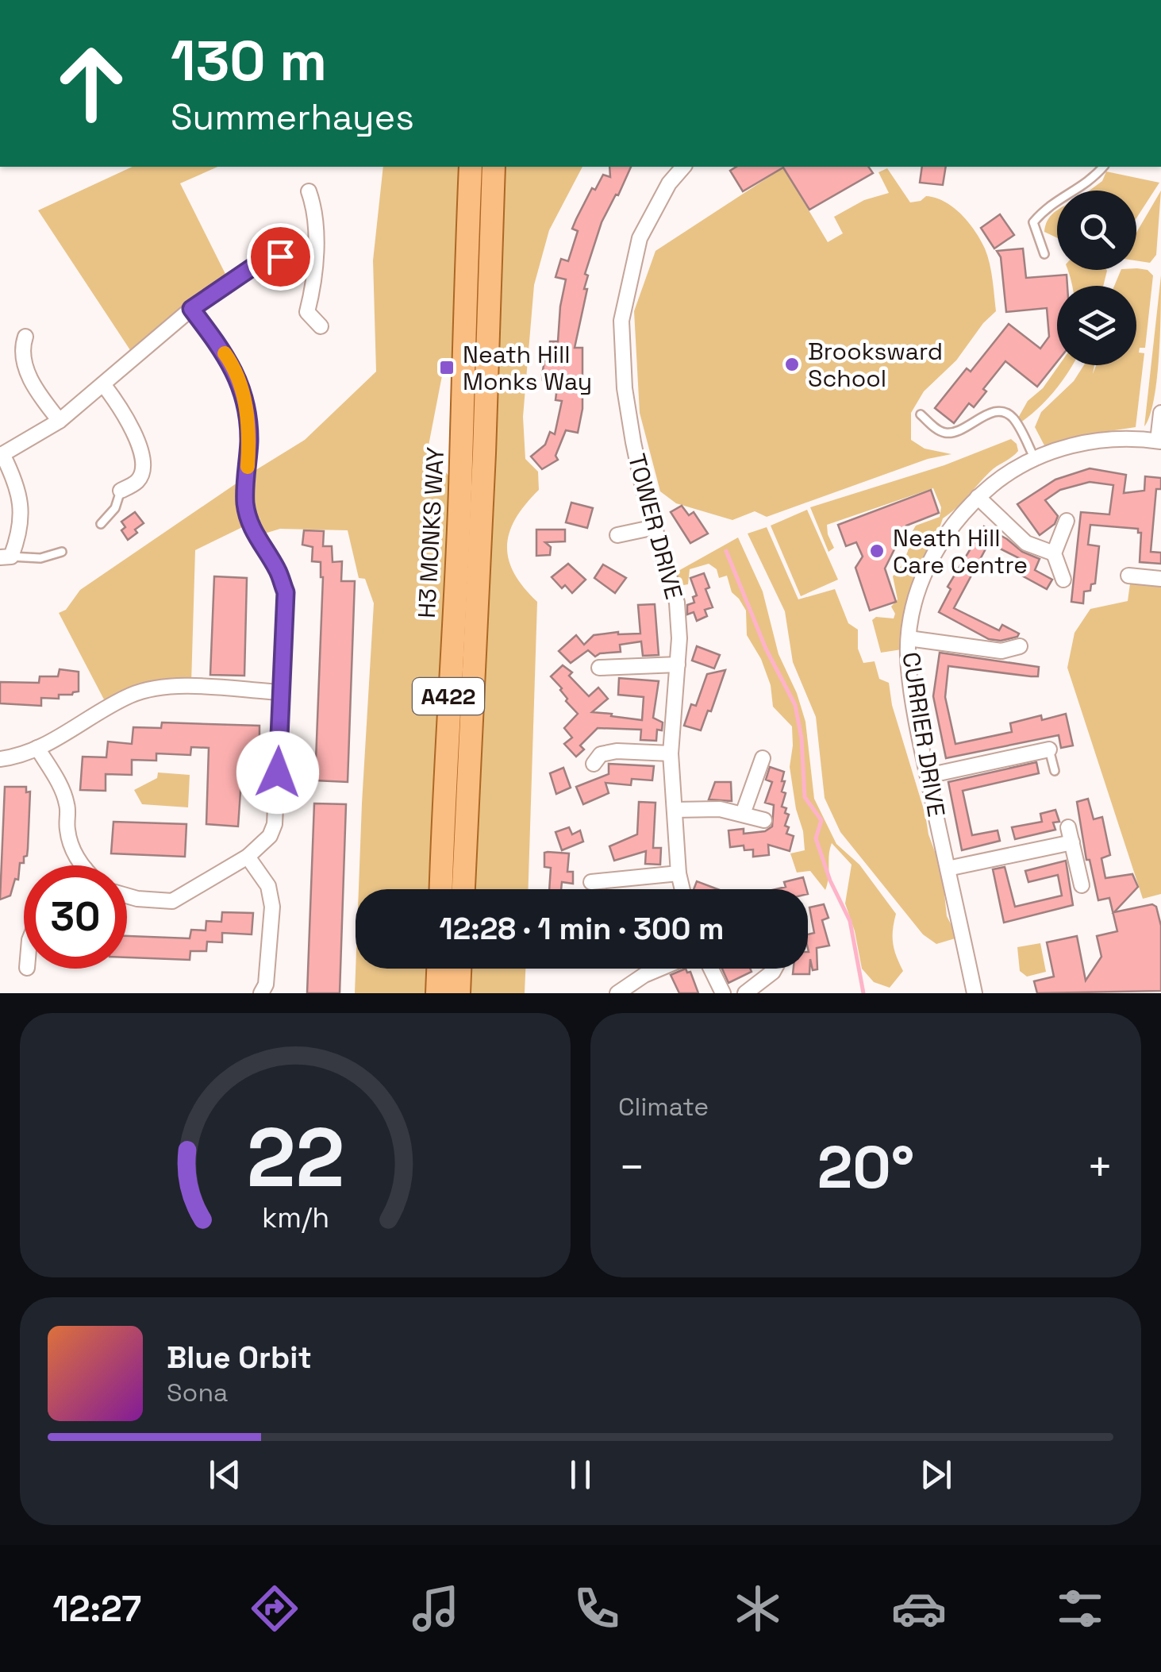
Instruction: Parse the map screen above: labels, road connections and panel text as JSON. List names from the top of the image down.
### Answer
{
  "streets": {
    "main road": ["H3 MONKS WAY", "A422"],
    "street": ["TOWER DRIVE", "CURRIER DRIVE"]
  },
  "places": {
    "other": ["Brooksward School", "Neath Hill Care Centre"],
    "transit": ["Neath Hill Monks Way"]
  },
  "page": {
    "turn": ["130 m", "Summerhayes"],
    "limit": "30",
    "trip": "12:28 · 1 min · 300 m",
    "tile": "Climate",
    "heat": ["−", "20°", "+"],
    "song": ["Blue Orbit", "Sona"],
    "tabs": "12:27",
    "gauge": ["22", "km/h"]
  }
}
